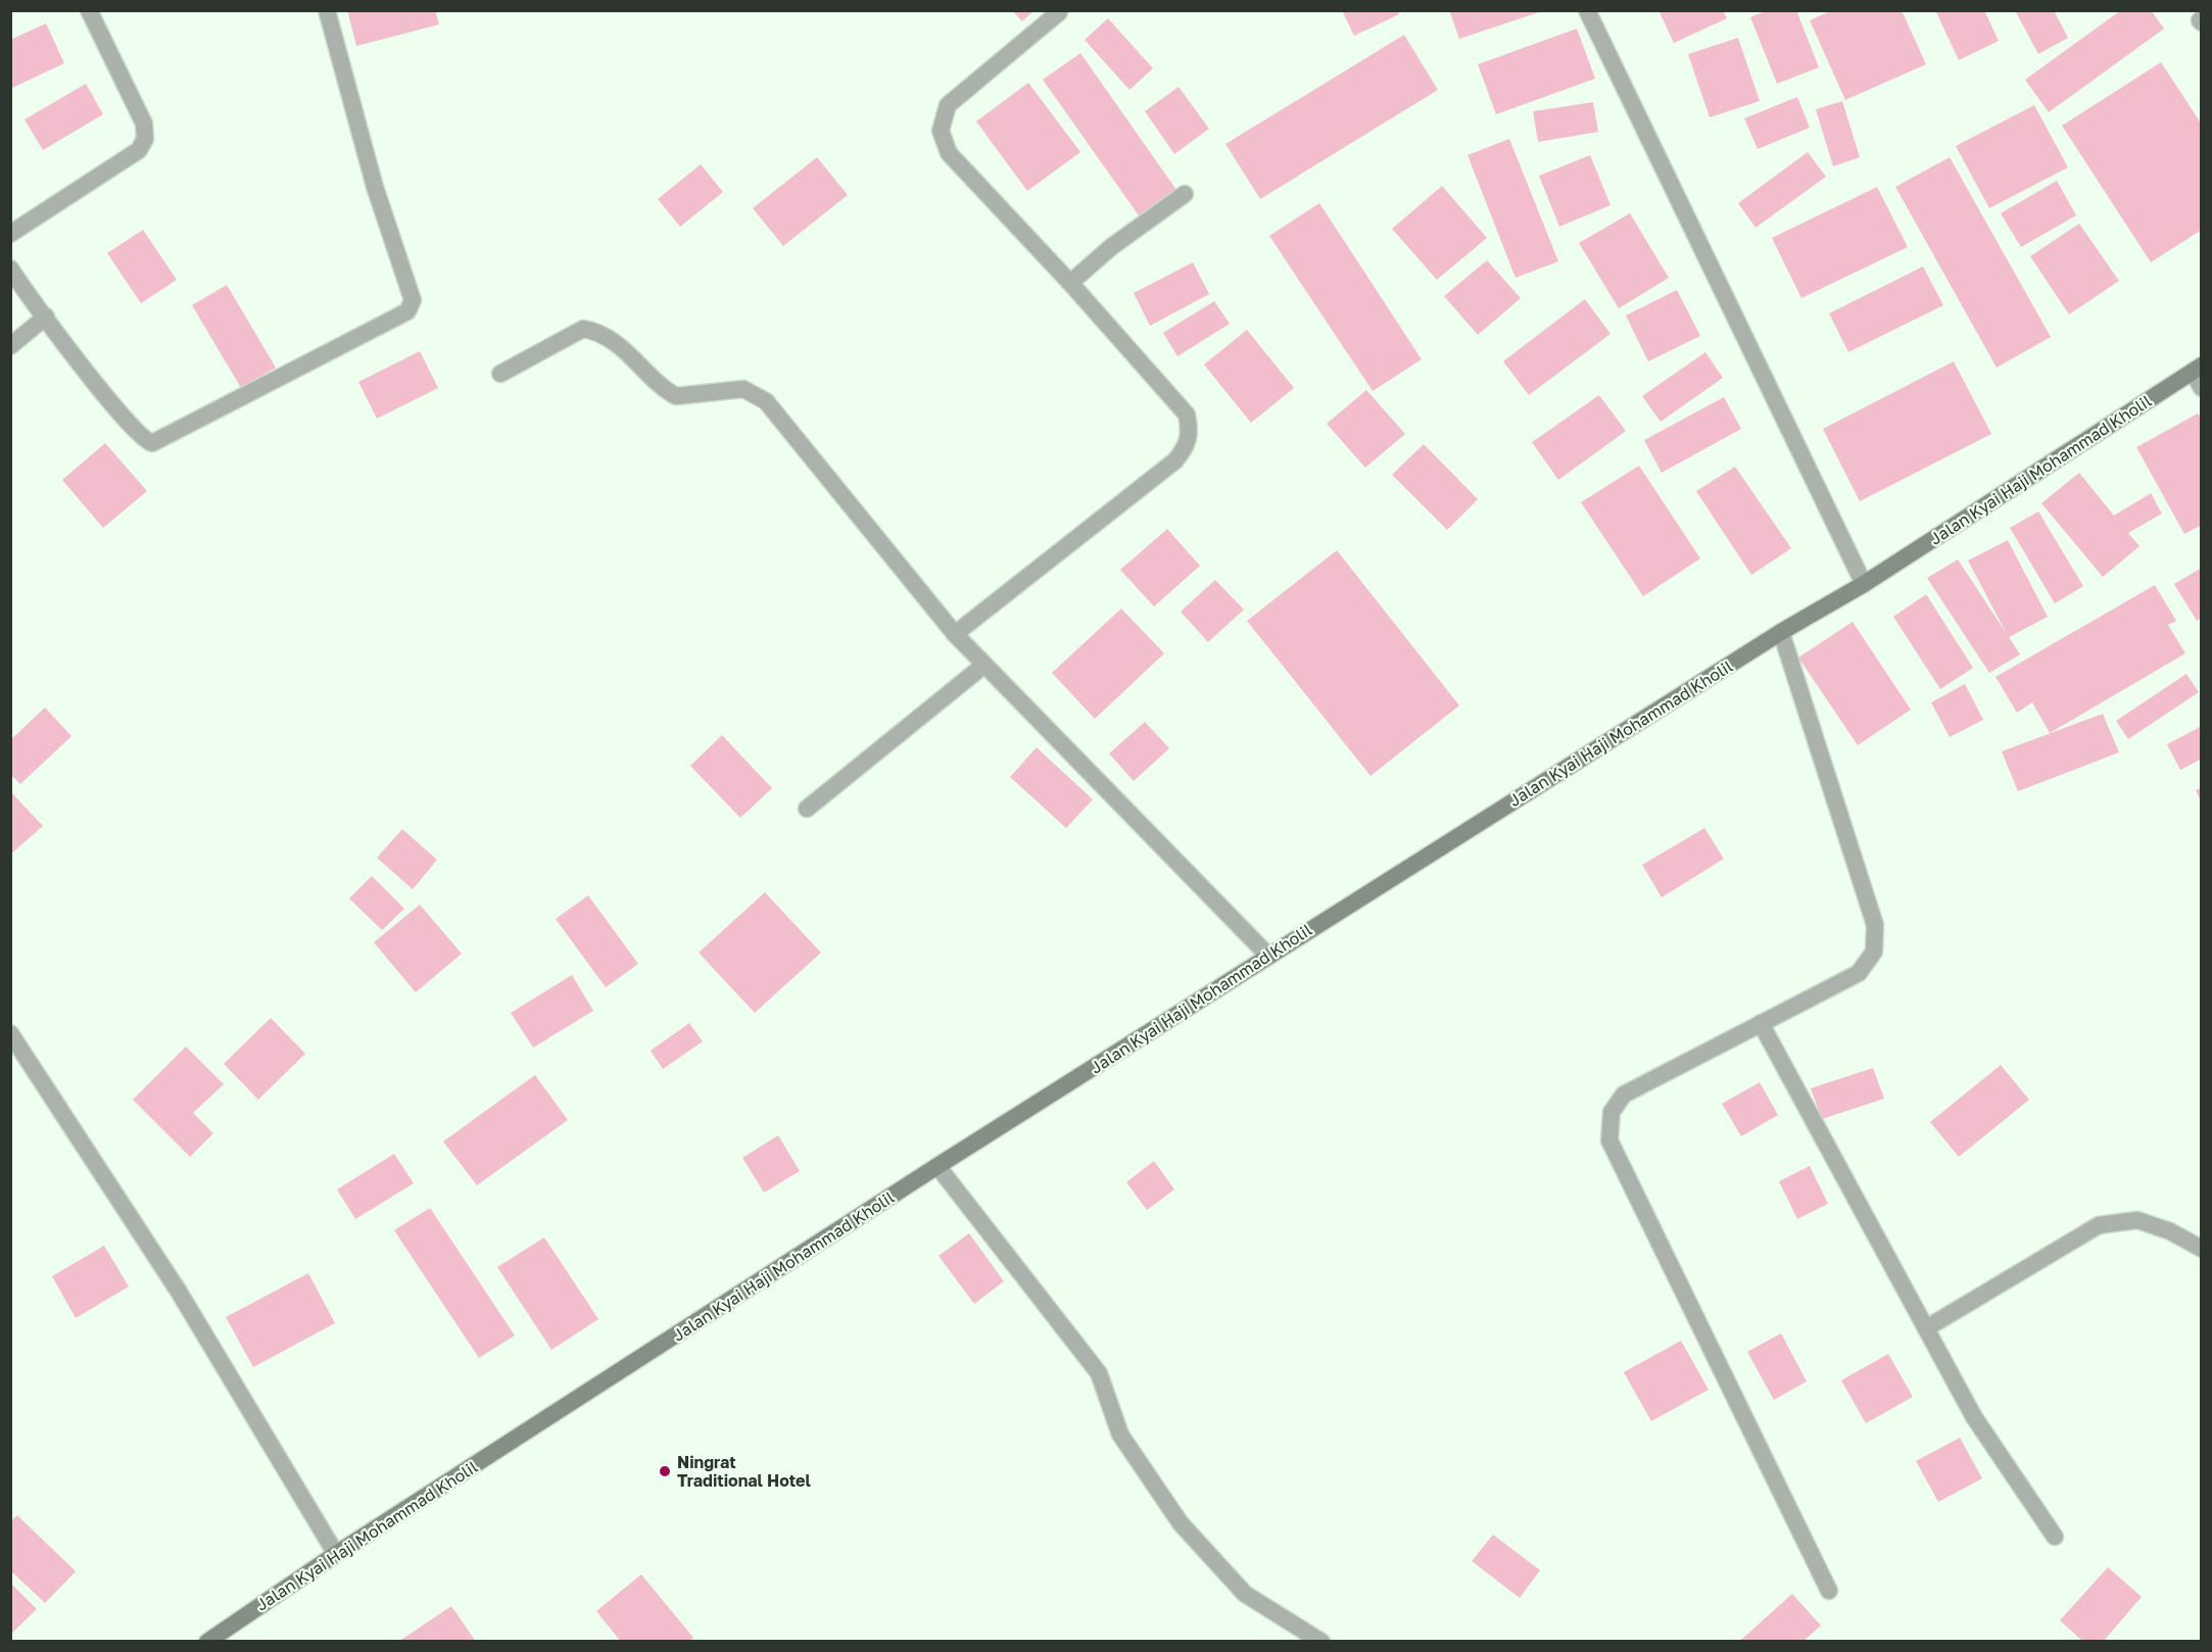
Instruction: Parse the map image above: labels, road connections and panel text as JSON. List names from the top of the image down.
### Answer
{
  "streets": {
    "main road": ["Jalan Kyai Haji Mohammad Kholil"]
  },
  "places": ["Ningrat Traditional Hotel"]
}
